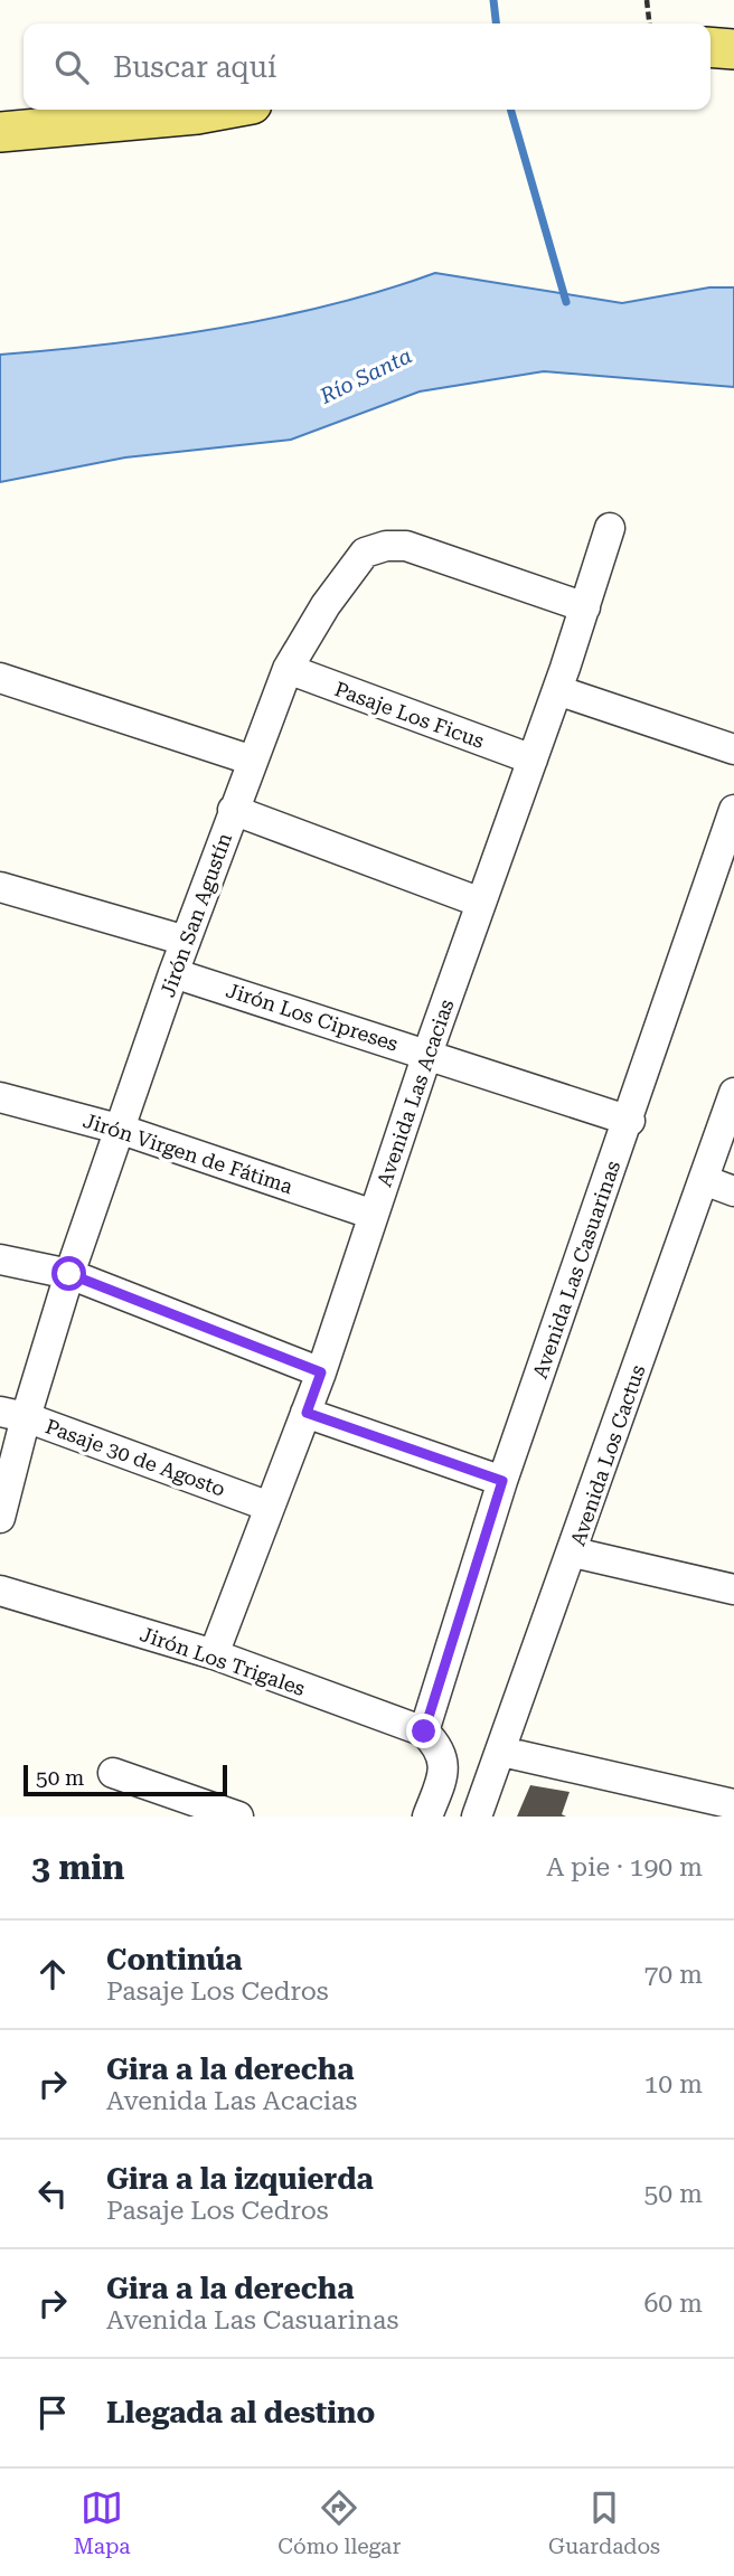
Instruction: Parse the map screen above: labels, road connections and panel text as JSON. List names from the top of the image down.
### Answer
{
  "streets": {
    "street": [
      "Pasaje Los Ficus",
      "Jirón San Agustín",
      "Jirón Los Cipreses",
      "Avenida Las Acacias",
      "Jirón Virgen de Fátima",
      "Avenida Las Casuarinas",
      "Avenida Los Cactus",
      "Pasaje 30 de Agosto",
      "Jirón Los Trigales"
    ]
  },
  "crossings": [
    ["Pasaje Los Ficus", "Jirón San Agustín"],
    ["Pasaje Los Ficus", "Avenida Las Acacias"],
    ["Jirón San Agustín", "Jirón Los Cipreses"],
    ["Jirón San Agustín", "Avenida Las Acacias"],
    ["Jirón San Agustín", "Jirón Virgen de Fátima"],
    ["Jirón San Agustín", "Pasaje 30 de Agosto"],
    ["Jirón Los Cipreses", "Avenida Las Acacias"],
    ["Jirón Los Cipreses", "Avenida Las Casuarinas"],
    ["Avenida Las Acacias", "Jirón Virgen de Fátima"],
    ["Avenida Las Acacias", "Pasaje 30 de Agosto"],
    ["Avenida Las Acacias", "Jirón Los Trigales"],
    ["Avenida Las Casuarinas", "Jirón Los Trigales"]
  ],
  "water": ["Río Santa"],
  "scale_bar": "50 m",
  "page": {
    "search": "Buscar aquí",
    "scale": "50 m",
    "heading": ["3 min", "A pie · 190 m"],
    "list": [
      ["Continúa", "Pasaje Los Cedros", "70 m"],
      ["Gira a la derecha", "Avenida Las Acacias", "10 m"],
      ["Gira a la izquierda", "Pasaje Los Cedros", "50 m"],
      ["Gira a la derecha", "Avenida Las Casuarinas", "60 m"],
      "Llegada al destino"
    ],
    "nav": ["Mapa", "Cómo llegar", "Guardados"]
  }
}
